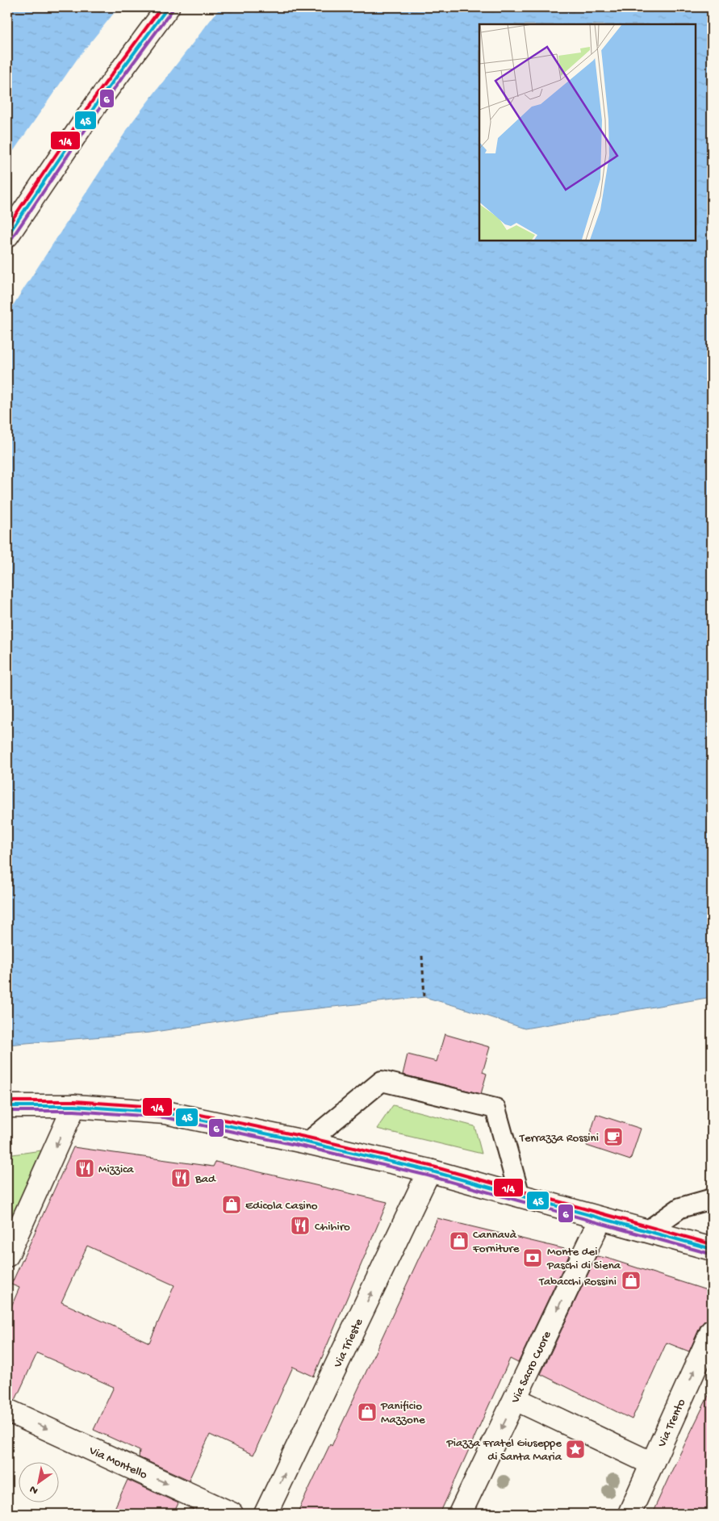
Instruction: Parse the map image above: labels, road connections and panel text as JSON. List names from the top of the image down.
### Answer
{
  "streets": {
    "street": [
      "Via Trieste",
      "Via Sacro Cuore",
      "Via Trento",
      "Via Montello"
    ]
  },
  "one_way": [
    "Via Trieste",
    "Via Sacro Cuore",
    "Via Trento",
    "Via Montello"
  ],
  "places": {
    "cafe": ["Terrazza Rossini"],
    "restaurant": ["Mizzica", "Bad", "Chihiro"],
    "shop": [
      "Edicola Casino",
      "Cannavà Forniture",
      "Tabacchi Rossini",
      "Panificio Mazzone"
    ],
    "bank": ["Monte dei Paschi di Siena"],
    "place": ["Piazza Fratel Giuseppe di Santa Maria"]
  },
  "lines": ["transit line 4S", "transit line 1/4", "transit line 6"],
  "north": "bottom left"
}
